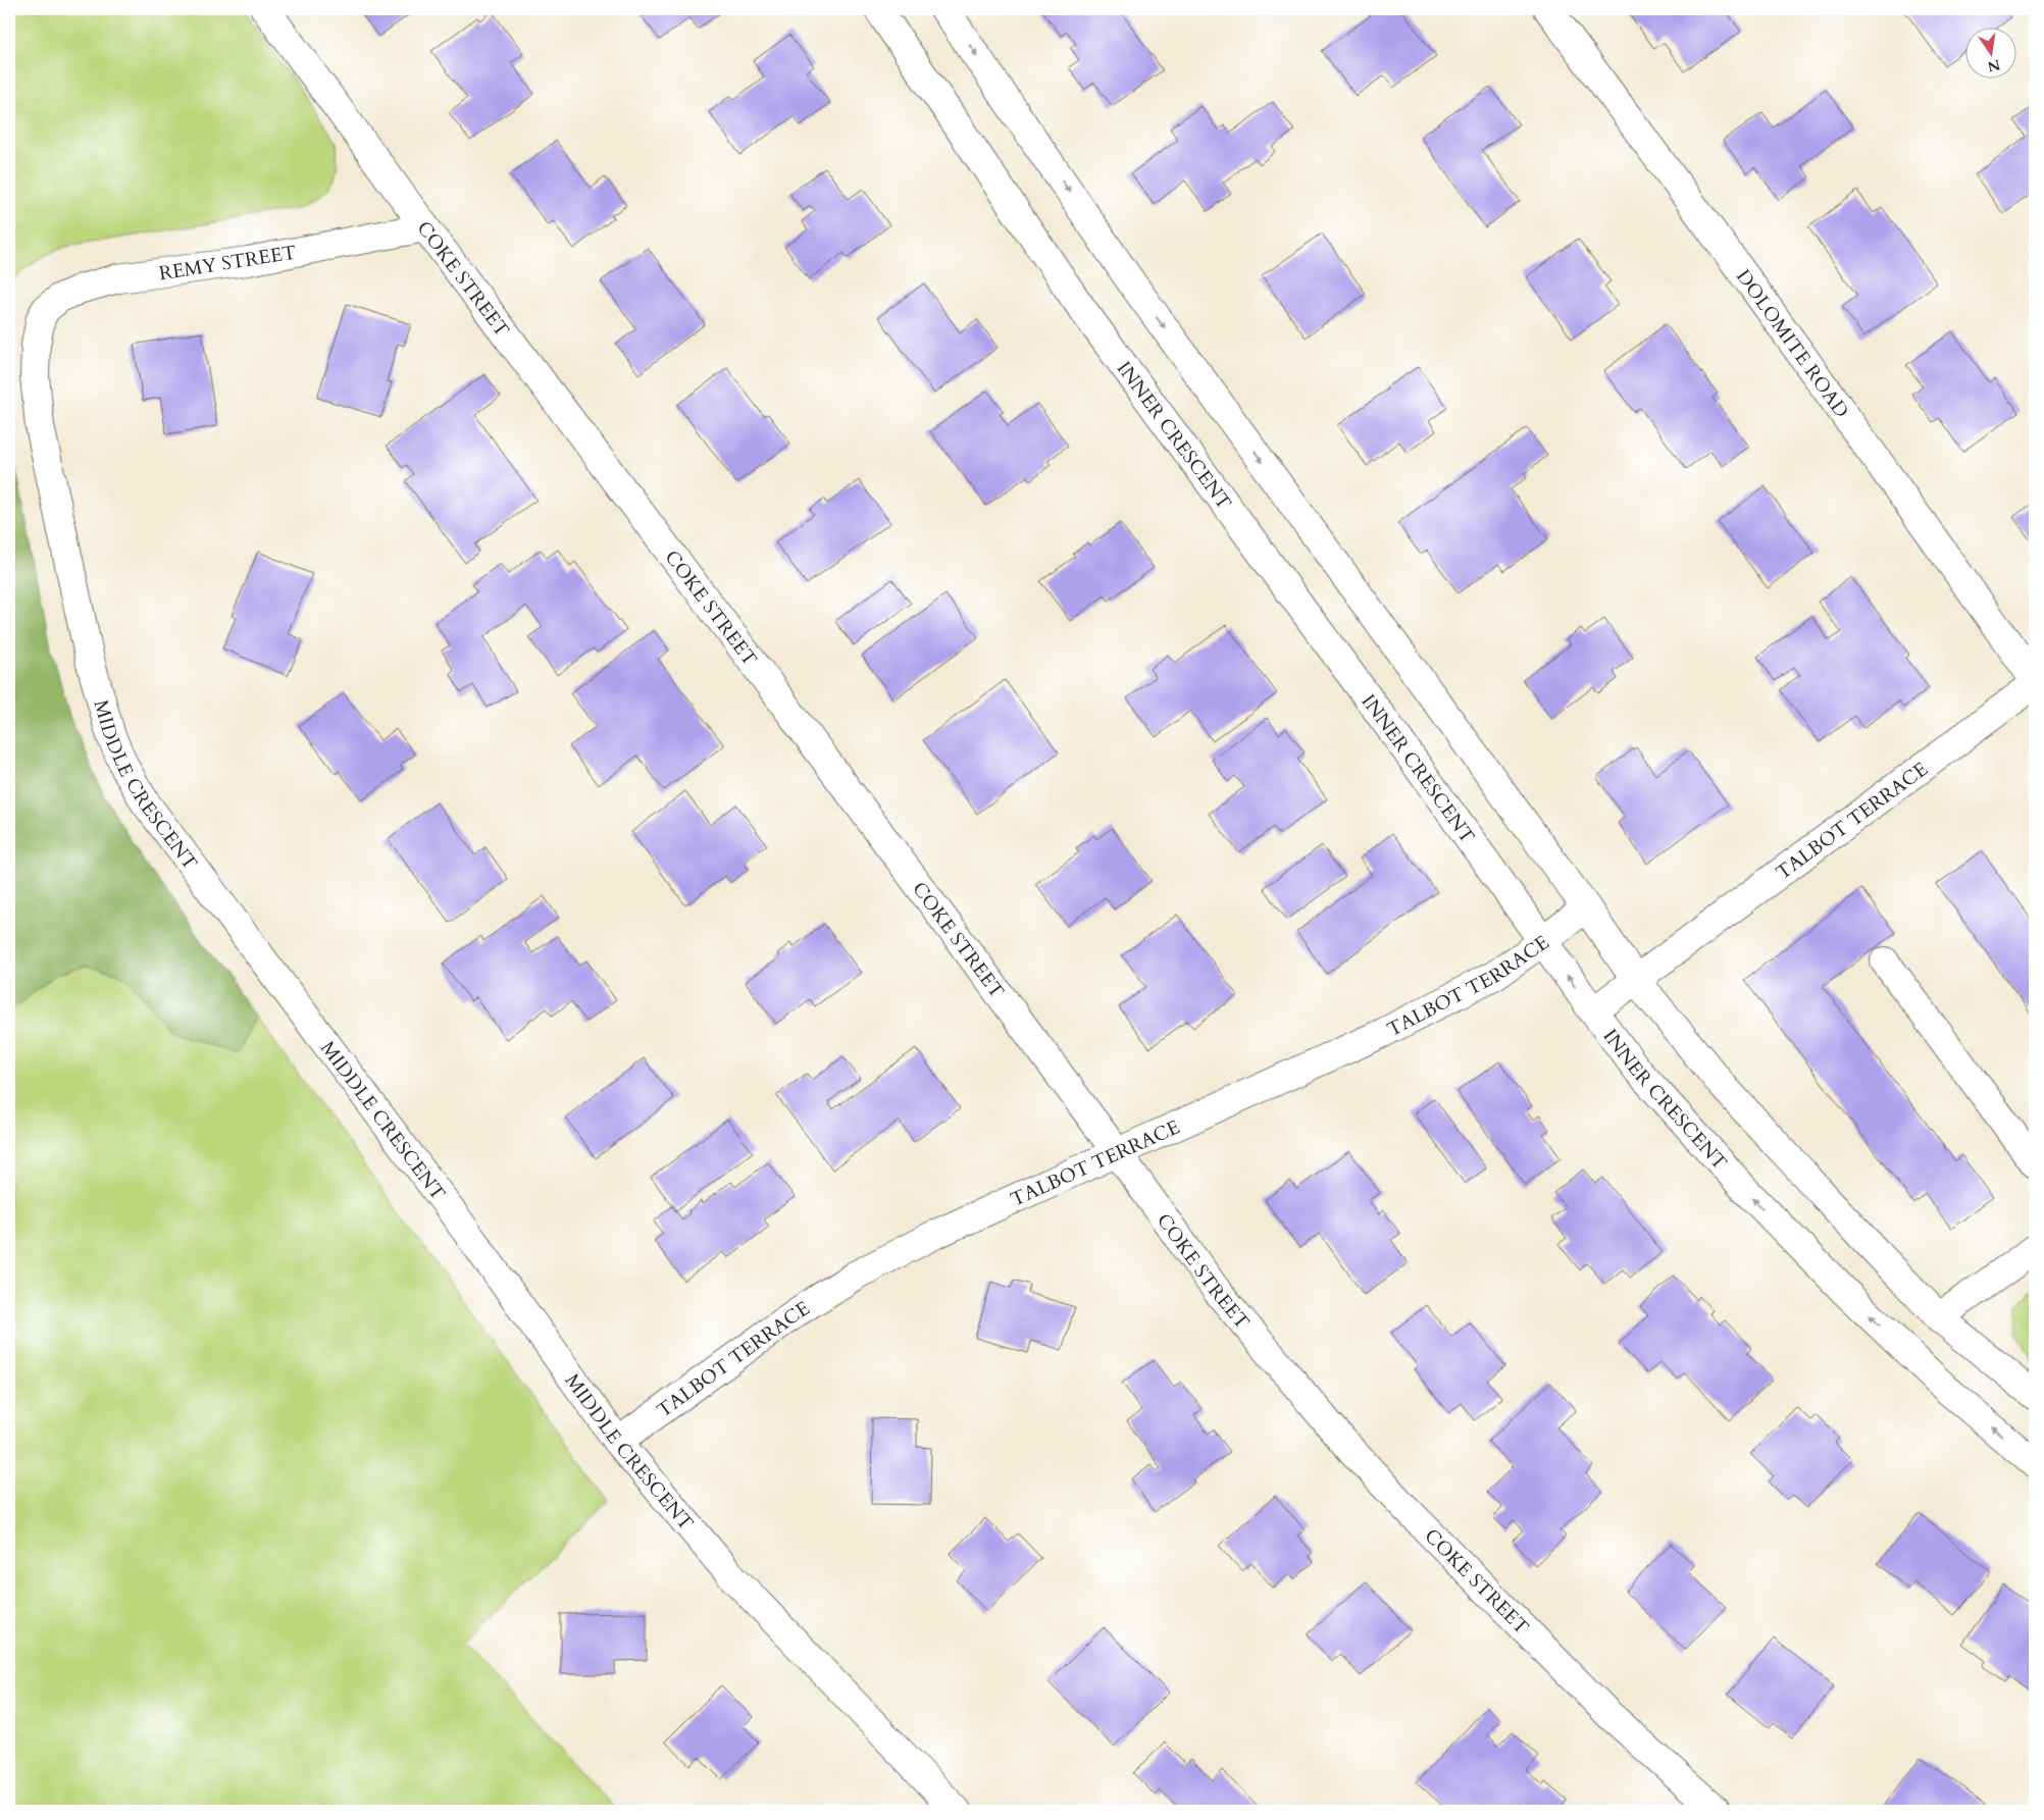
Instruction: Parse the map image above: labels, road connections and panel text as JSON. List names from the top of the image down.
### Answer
{
  "streets": {
    "street": [
      "REMY STREET",
      "COKE STREET",
      "DOLOMITE ROAD",
      "INNER CRESCENT",
      "MIDDLE CRESCENT",
      "TALBOT TERRACE"
    ]
  },
  "crossings": [
    ["REMY STREET", "COKE STREET"],
    ["REMY STREET", "MIDDLE CRESCENT"],
    ["COKE STREET", "TALBOT TERRACE"],
    ["INNER CRESCENT", "TALBOT TERRACE"],
    ["MIDDLE CRESCENT", "TALBOT TERRACE"]
  ],
  "north": "bottom"
}
